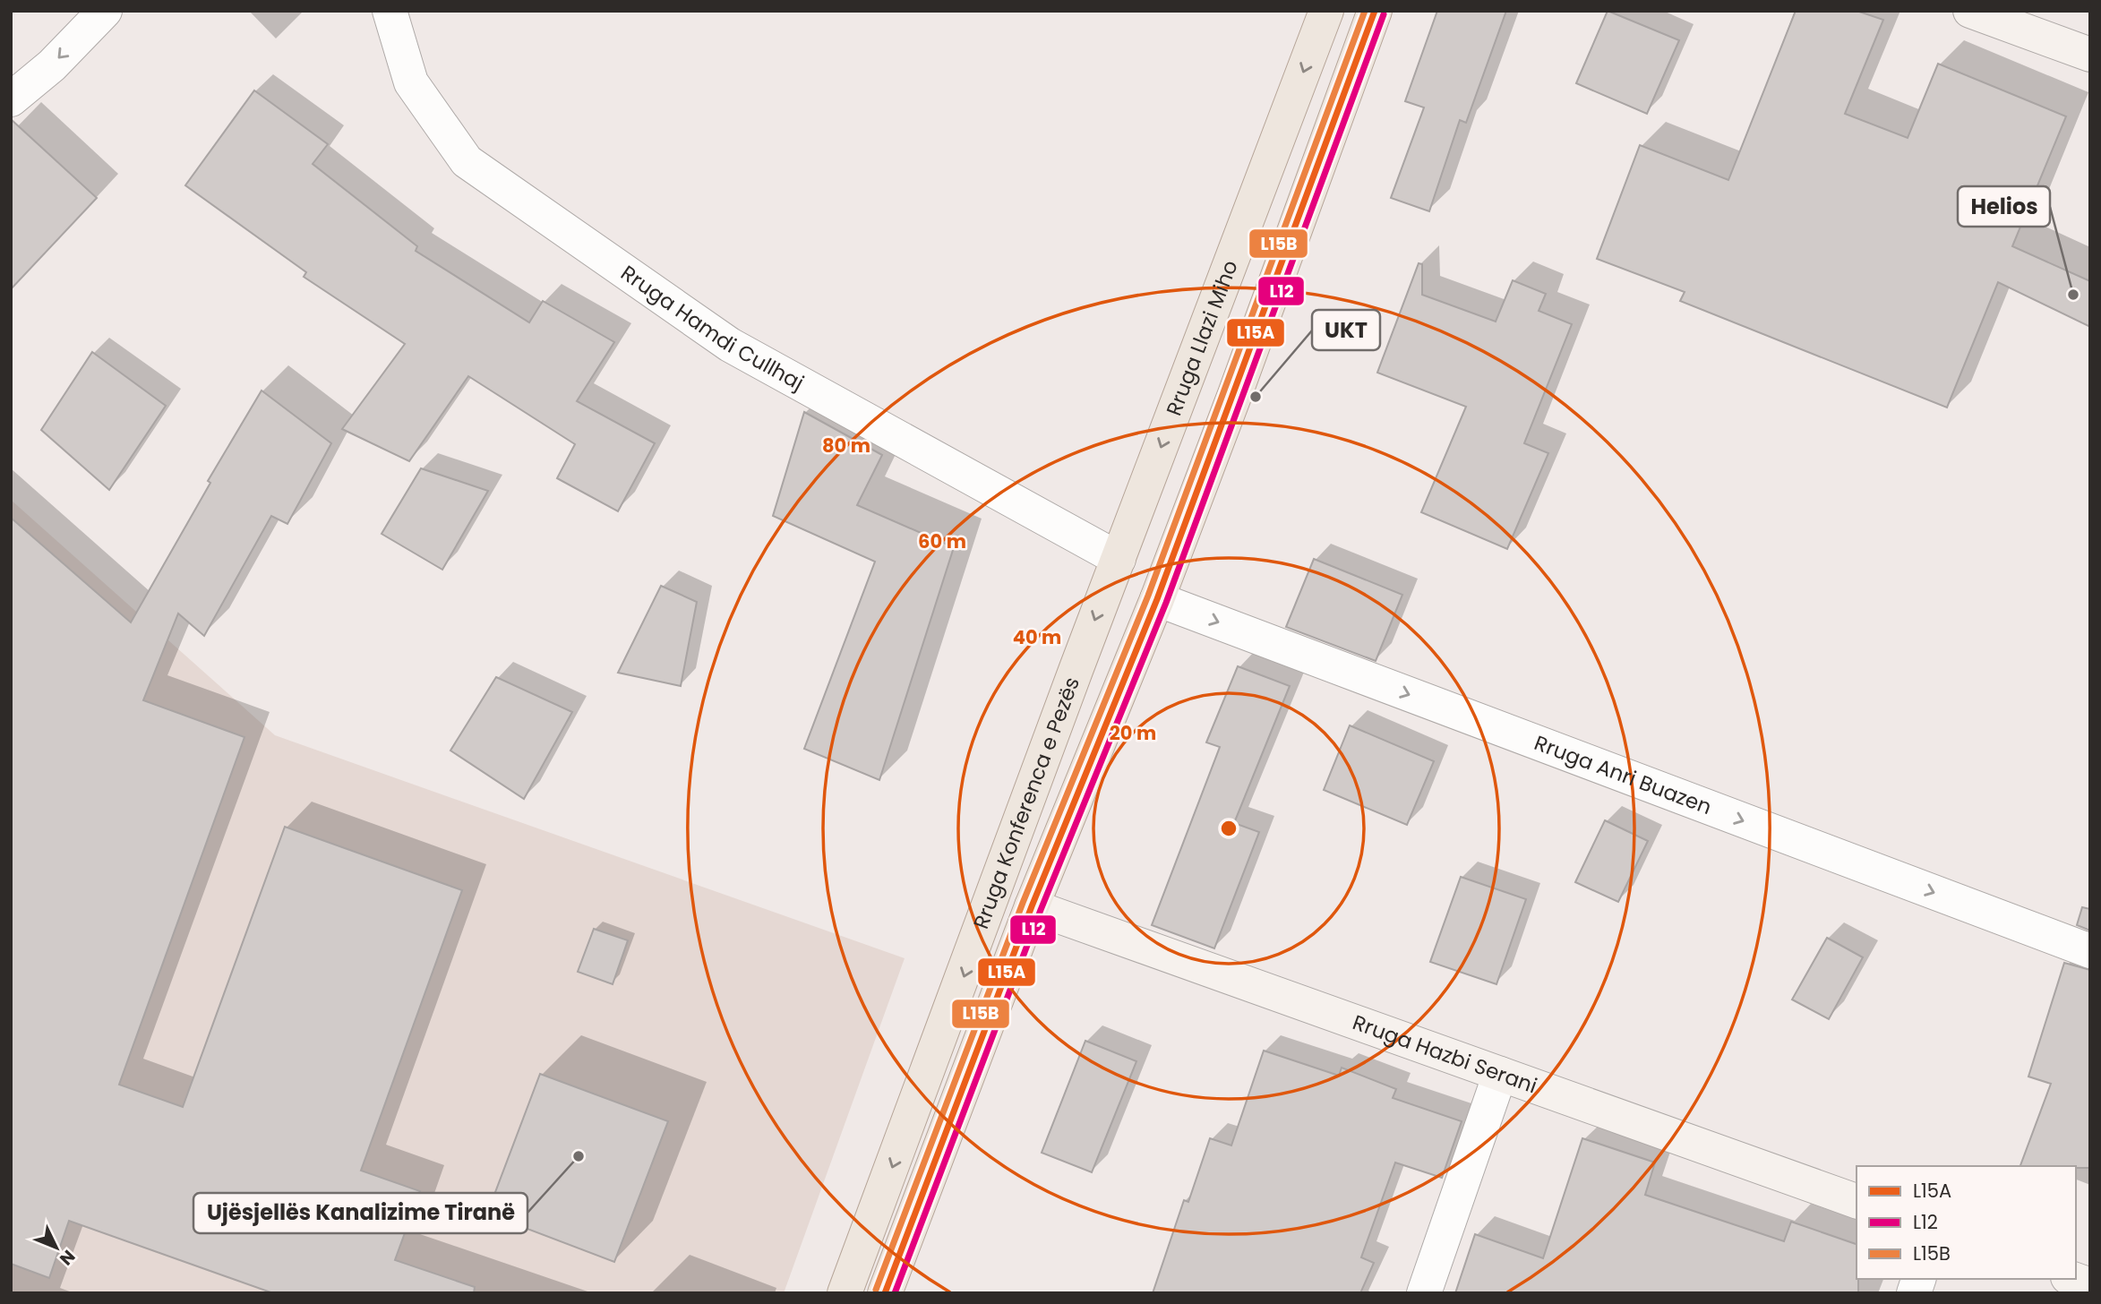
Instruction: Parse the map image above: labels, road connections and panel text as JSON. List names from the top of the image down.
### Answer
{
  "streets": {
    "main road": ["Rruga Llazi Miho", "Rruga Konferenca e Pezës"],
    "street": ["Rruga Hamdi Cullhaj", "Rruga Anri Buazen", "Rruga Hazbi Serani"]
  },
  "crossings": [
    ["Rruga Hamdi Cullhaj", "Rruga Llazi Miho"],
    ["Rruga Hamdi Cullhaj", "Rruga Konferenca e Pezës"],
    ["Rruga Llazi Miho", "Rruga Konferenca e Pezës"],
    ["Rruga Anri Buazen", "Rruga Konferenca e Pezës"],
    ["Rruga Konferenca e Pezës", "Rruga Hazbi Serani"]
  ],
  "one_way": ["Rruga Anri Buazen"],
  "places": ["Helios", "UKT", "Ujësjellës Kanalizime Tiranë"],
  "lines": ["transit line L15A", "transit line L15B", "transit line L12"],
  "legend": ["L15A", "L12", "L15B"],
  "north": "bottom right",
  "rings": [
    "80 m",
    "60 m",
    "40 m",
    "20 m"
  ]
}
